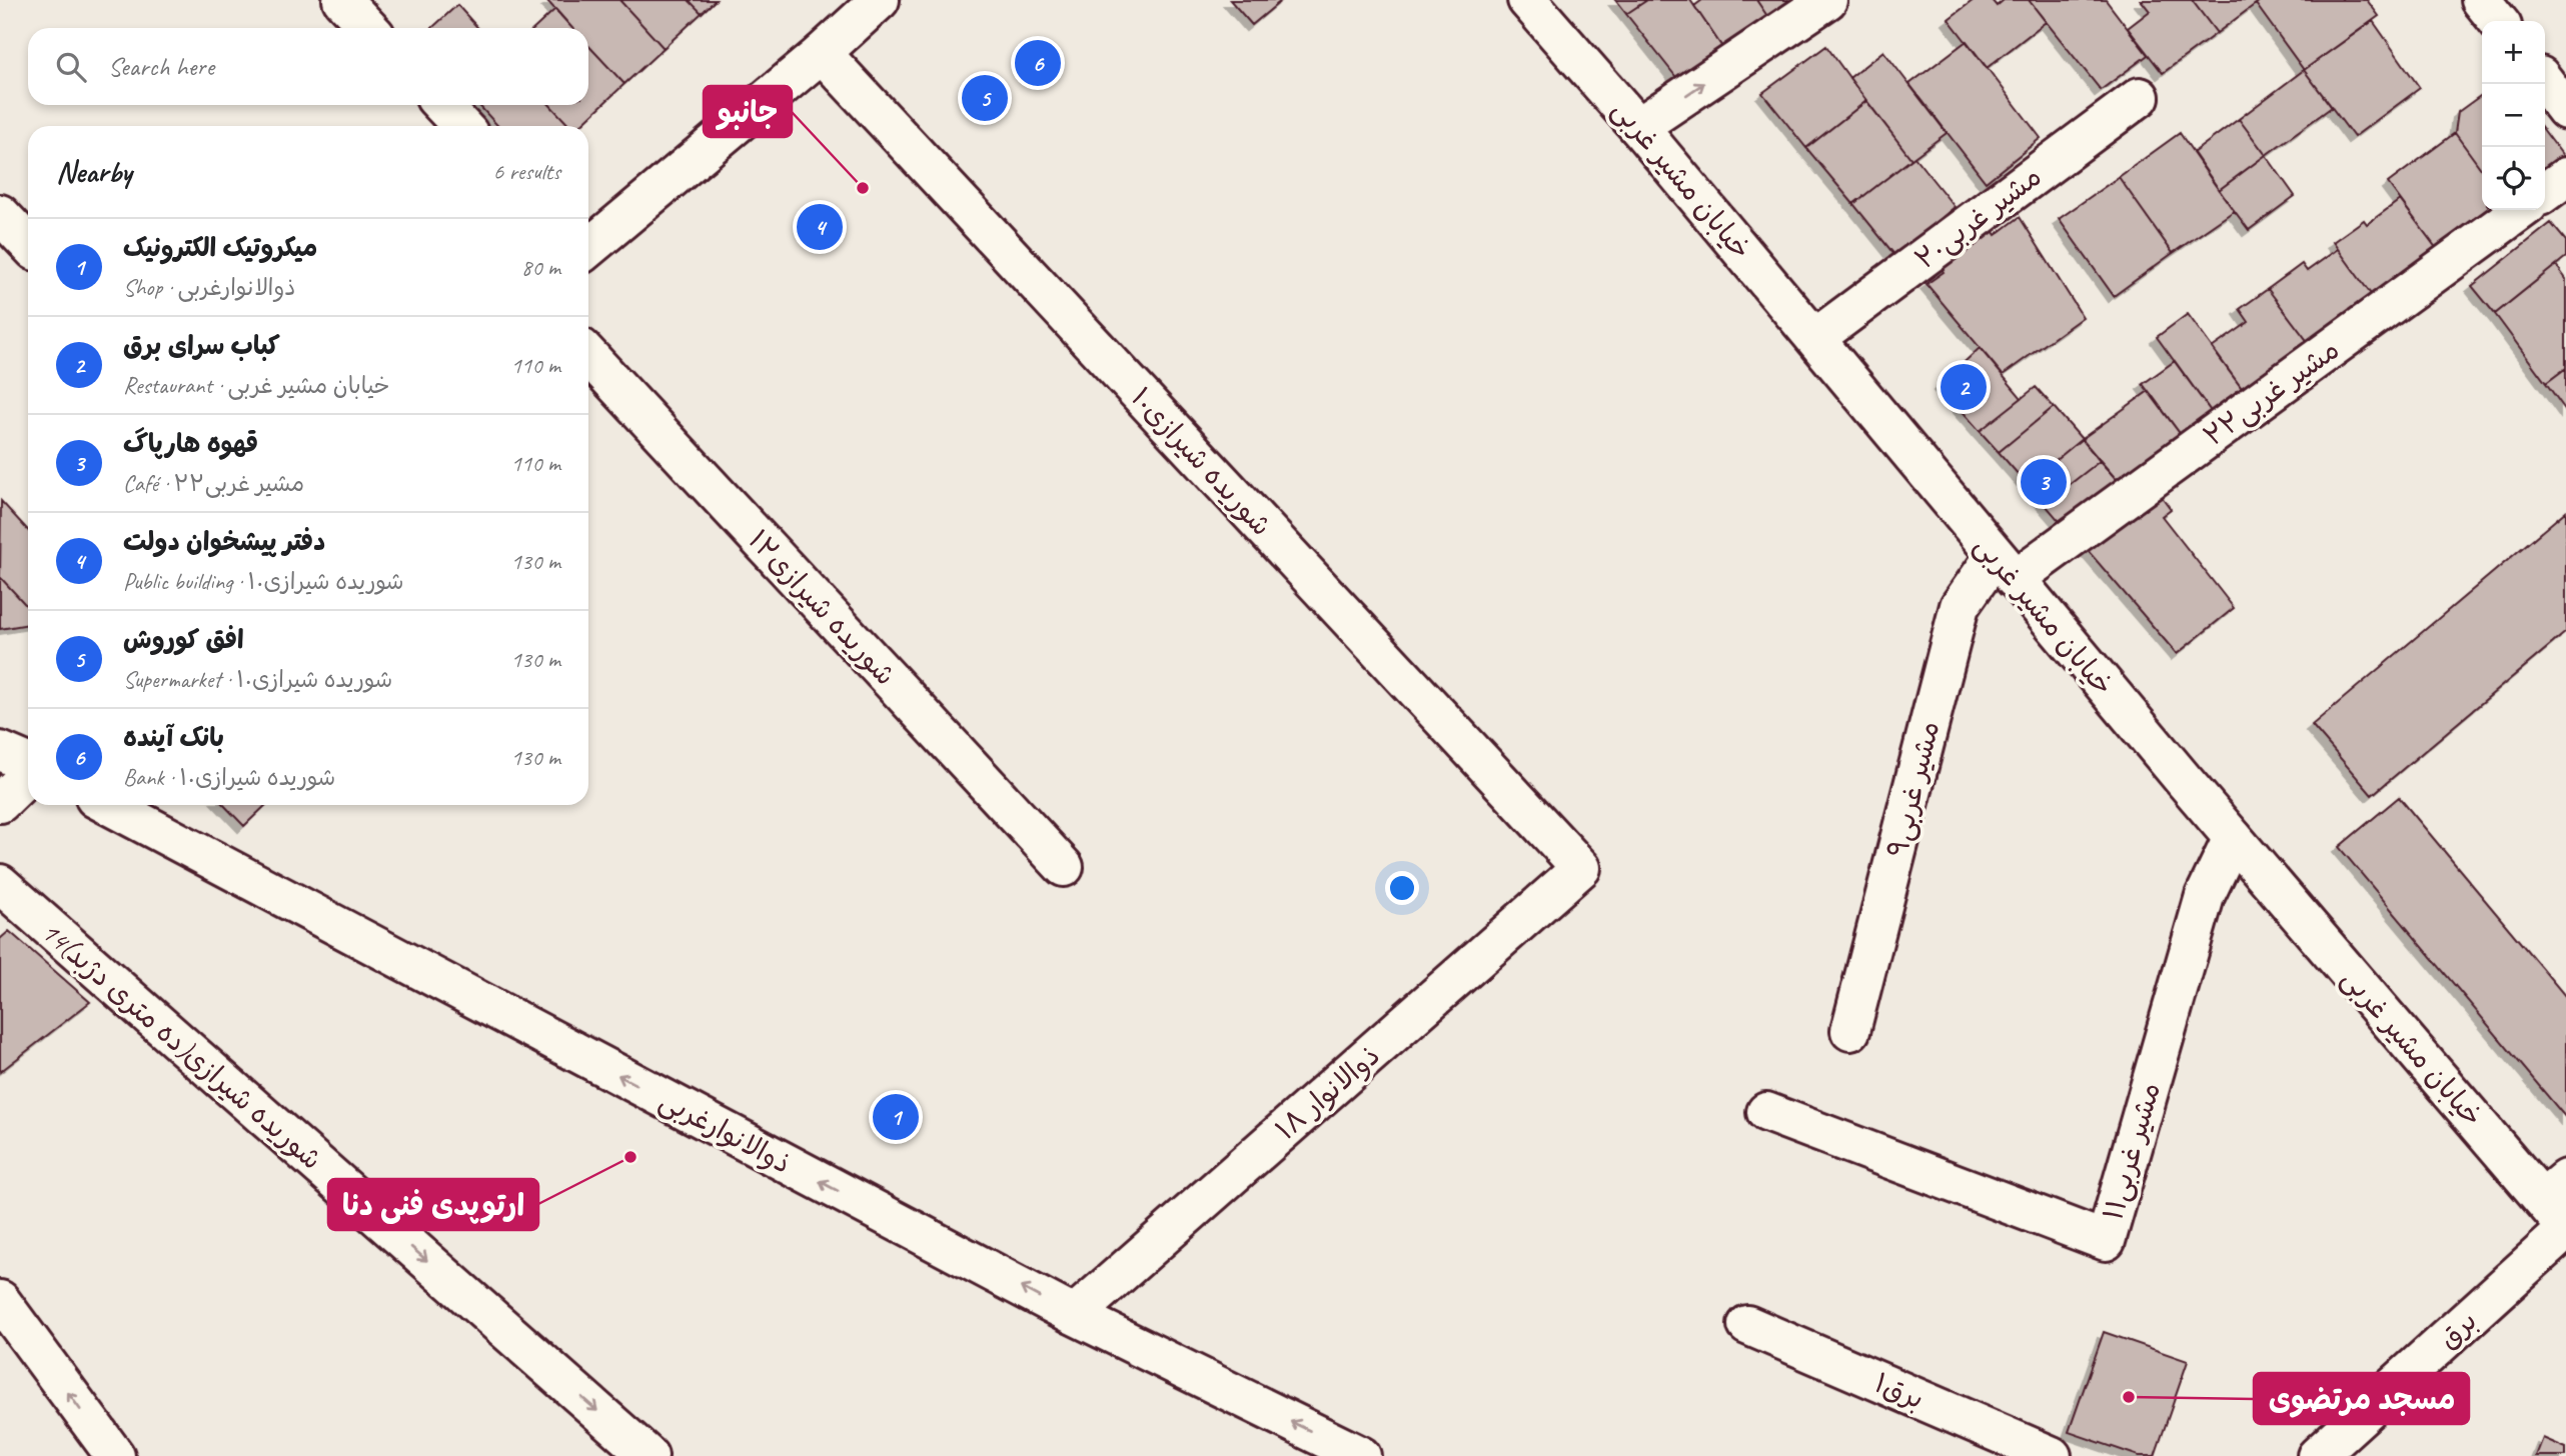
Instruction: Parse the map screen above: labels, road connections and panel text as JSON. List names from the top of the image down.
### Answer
{
  "streets": {
    "street": [
      "خیابان مشیر غربی",
      "مشیر غربی۲۰",
      "مشیر غربی۲۲",
      "۱۰شوریده شیرازی",
      "شوریده شیرازی۱۲",
      "مشیر غربی۹",
      "14شوریده شیرازی(ده متری دژبد)",
      "ذوالانوار ۱۸",
      "ذوالانوارغربی",
      "مشیر غربی۱۱",
      "برق",
      "برق۱"
    ]
  },
  "crossings": [
    ["خیابان مشیر غربی", "مشیر غربی۲۰"],
    ["خیابان مشیر غربی", "مشیر غربی۲۲"],
    ["خیابان مشیر غربی", "مشیر غربی۹"],
    ["خیابان مشیر غربی", "مشیر غربی۱۱"],
    ["خیابان مشیر غربی", "برق"],
    ["مشیر غربی۲۲", "مشیر غربی۹"],
    ["۱۰شوریده شیرازی", "ذوالانوار ۱۸"],
    ["ذوالانوار ۱۸", "ذوالانوارغربی"]
  ],
  "one_way": ["14شوریده شیرازی(ده متری دژبد)", "ذوالانوارغربی"],
  "places": ["جانبو", "ارتوپدی فنی دنا", "مسجد مرتضوی"],
  "page": {
    "map_buttons": ["+", "−"],
    "search": "Search here",
    "pins": [
      "6",
      "5",
      "4",
      "2",
      "3",
      "1"
    ],
    "heading": ["Nearby", "6 results"],
    "list": [
      {
        "mark": "1",
        "name": "میکروتیک الکترونیک",
        "note": "Shop · ذوالانوارغربی",
        "value": "80 m"
      },
      {
        "mark": "2",
        "name": "کباب سرای برق",
        "note": "Restaurant · خیابان مشیر غربی",
        "value": "110 m"
      },
      {
        "mark": "3",
        "name": "قهوه هارپاگ",
        "note": "Café · مشیر غربی۲۲",
        "value": "110 m"
      },
      {
        "mark": "4",
        "name": "دفتر پیشخوان دولت",
        "note": "Public building · ۱۰شوریده شیرازی",
        "value": "130 m"
      },
      {
        "mark": "5",
        "name": "افق کوروش",
        "note": "Supermarket · ۱۰شوریده شیرازی",
        "value": "130 m"
      },
      {
        "mark": "6",
        "name": "بانک آینده",
        "note": "Bank · ۱۰شوریده شیرازی",
        "value": "130 m"
      }
    ]
  }
}
